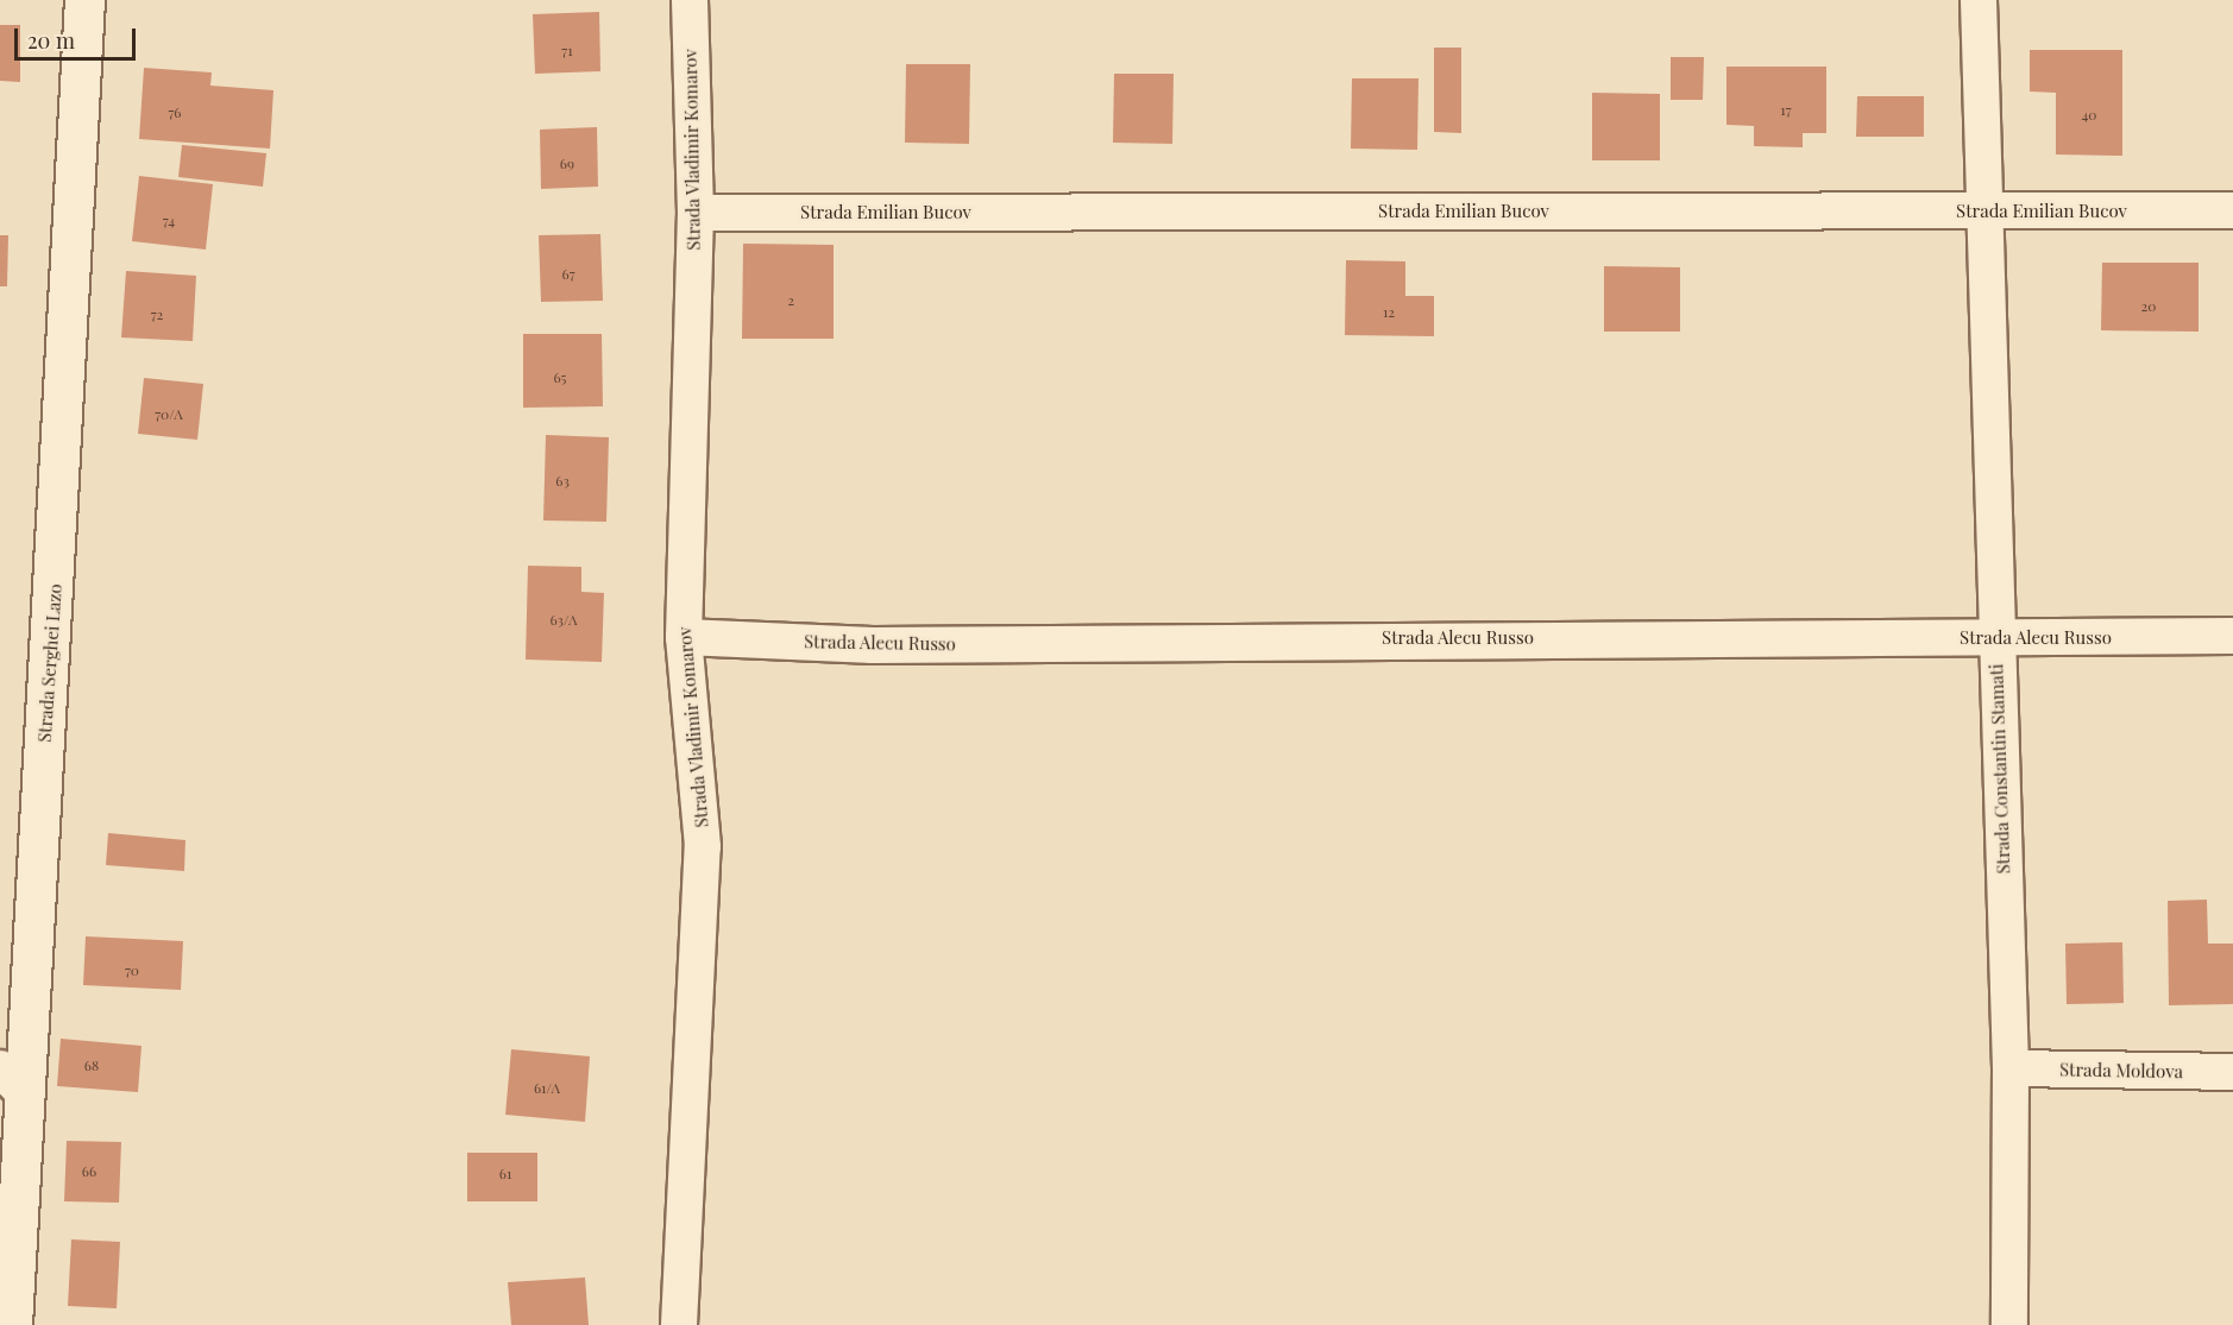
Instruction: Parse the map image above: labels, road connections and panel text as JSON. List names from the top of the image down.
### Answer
{
  "streets": {
    "street": [
      "Strada Vladimir Komarov",
      "Strada Emilian Bucov",
      "Strada Alecu Russo",
      "Strada Serghei Lazo",
      "Strada Constantin Stamati",
      "Strada Moldova"
    ]
  },
  "crossings": [
    ["Strada Vladimir Komarov", "Strada Emilian Bucov"],
    ["Strada Vladimir Komarov", "Strada Alecu Russo"],
    ["Strada Emilian Bucov", "Strada Constantin Stamati"],
    ["Strada Alecu Russo", "Strada Constantin Stamati"],
    ["Strada Constantin Stamati", "Strada Moldova"]
  ],
  "house_numbers": [
    "71",
    "17",
    "76",
    "40",
    "69",
    "74",
    "67",
    "2",
    "20",
    "12",
    "72",
    "65",
    "70/A",
    "63",
    "63/A",
    "70",
    "68",
    "61/A",
    "66",
    "61"
  ],
  "scale_bar": "20 m"
}
